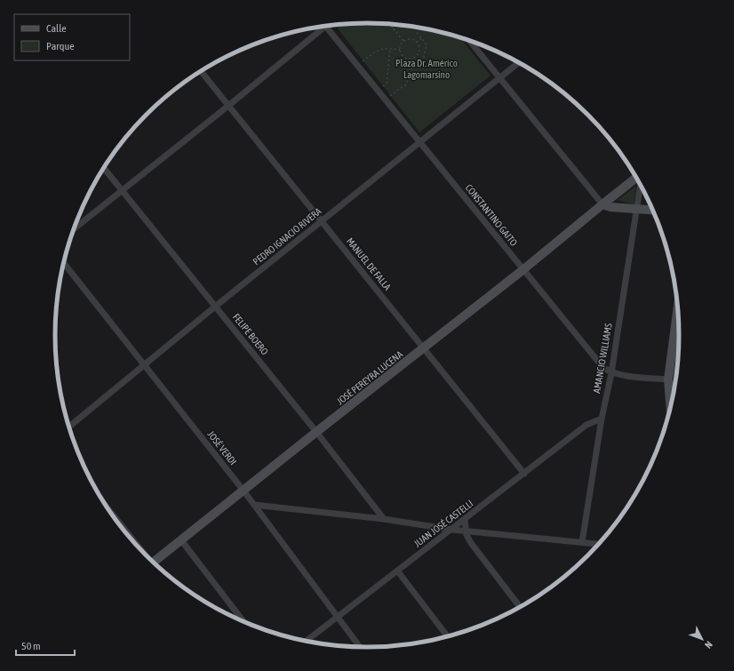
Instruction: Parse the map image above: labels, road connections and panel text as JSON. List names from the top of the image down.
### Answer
{
  "streets": {
    "street": [
      "CONSTANTINO GAITO",
      "PEDRO IGNACIO RIVERA",
      "MANUEL DE FALLA",
      "FELIPE BOERO",
      "AMANCIO WILLIAMS",
      "JOSÉ PEREYRA LUCENA",
      "JOSÉ VERDI",
      "JUAN JOSÉ CASTELLI"
    ]
  },
  "crossings": [
    ["CONSTANTINO GAITO", "PEDRO IGNACIO RIVERA"],
    ["CONSTANTINO GAITO", "AMANCIO WILLIAMS"],
    ["CONSTANTINO GAITO", "JOSÉ PEREYRA LUCENA"],
    ["PEDRO IGNACIO RIVERA", "MANUEL DE FALLA"],
    ["PEDRO IGNACIO RIVERA", "FELIPE BOERO"],
    ["PEDRO IGNACIO RIVERA", "JOSÉ VERDI"],
    ["MANUEL DE FALLA", "JOSÉ PEREYRA LUCENA"],
    ["MANUEL DE FALLA", "JUAN JOSÉ CASTELLI"],
    ["FELIPE BOERO", "JOSÉ PEREYRA LUCENA"],
    ["AMANCIO WILLIAMS", "JUAN JOSÉ CASTELLI"],
    ["JOSÉ PEREYRA LUCENA", "JOSÉ VERDI"],
    ["JOSÉ VERDI", "JUAN JOSÉ CASTELLI"]
  ],
  "parks": ["Plaza Dr. Américo Lagomarsino"],
  "legend": ["Calle", "Parque"],
  "scale_bar": "50 m",
  "north": "bottom right"
}
